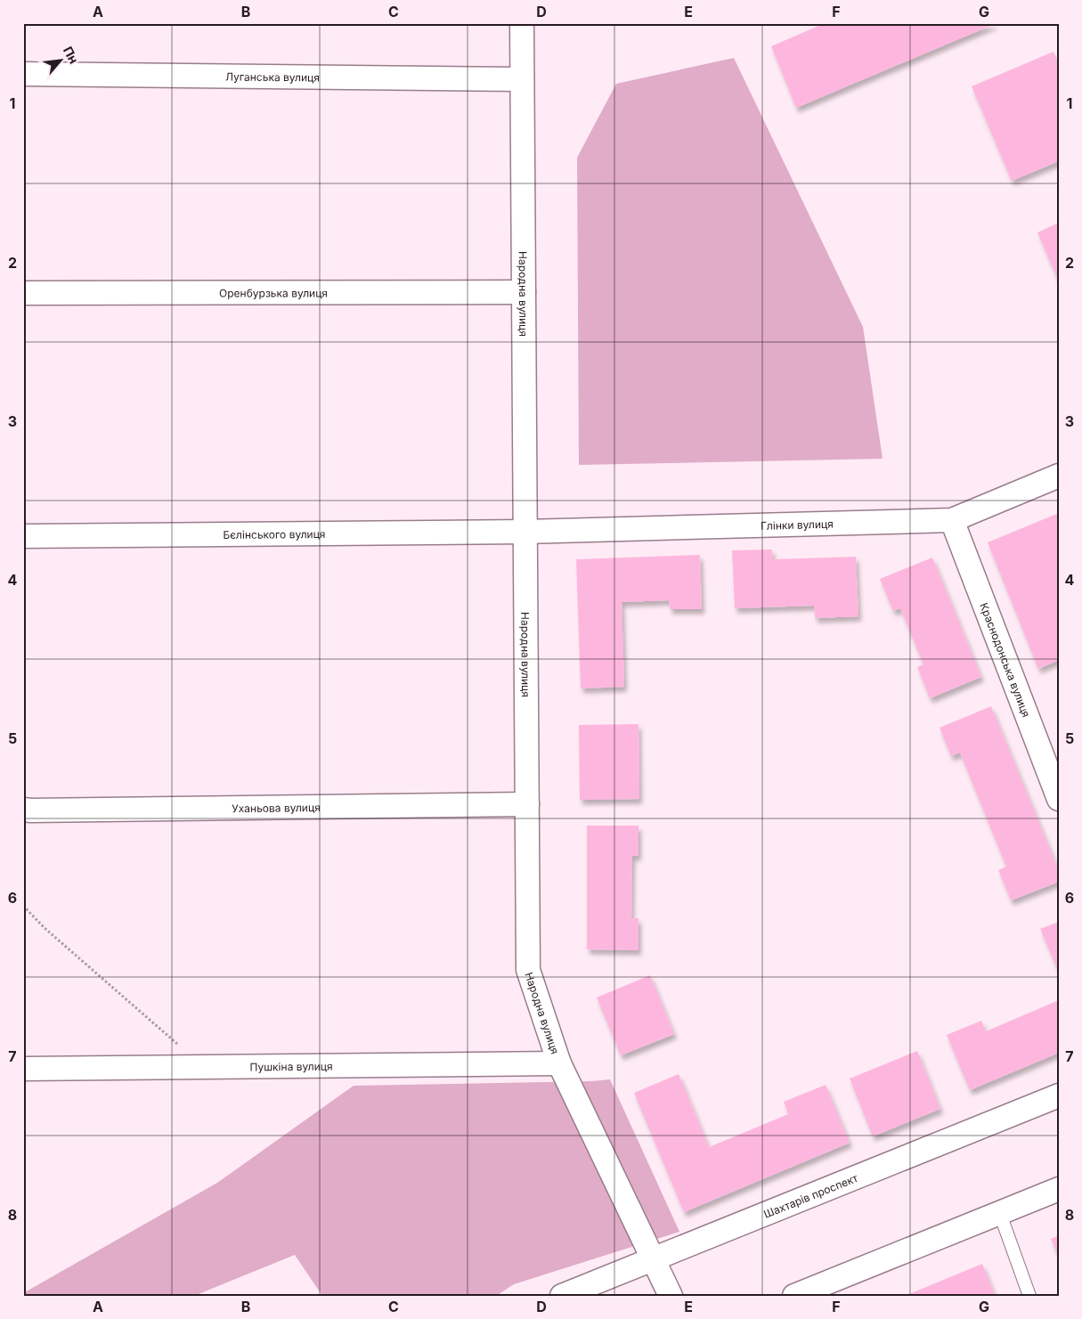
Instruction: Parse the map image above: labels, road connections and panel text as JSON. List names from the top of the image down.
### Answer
{
  "streets": {
    "street": [
      "Луганська вулиця",
      "Оренбурзька вулиця",
      "Народна вулиця",
      "Глінки вулиця",
      "Бєлінського вулиця",
      "Краснодонська вулиця",
      "Уханьова вулиця",
      "Пушкіна вулиця",
      "Шахтарів проспект"
    ]
  },
  "crossings": [
    ["Луганська вулиця", "Народна вулиця"],
    ["Оренбурзька вулиця", "Народна вулиця"],
    ["Народна вулиця", "Глінки вулиця"],
    ["Народна вулиця", "Бєлінського вулиця"],
    ["Народна вулиця", "Уханьова вулиця"],
    ["Народна вулиця", "Пушкіна вулиця"],
    ["Народна вулиця", "Шахтарів проспект"],
    ["Глінки вулиця", "Бєлінського вулиця"],
    ["Глінки вулиця", "Краснодонська вулиця"]
  ],
  "north": "top right",
  "grid": {
    "columns": [
      "A",
      "B",
      "C",
      "D",
      "E",
      "F",
      "G"
    ],
    "rows": [
      "1",
      "2",
      "3",
      "4",
      "5",
      "6",
      "7",
      "8"
    ]
  }
}
